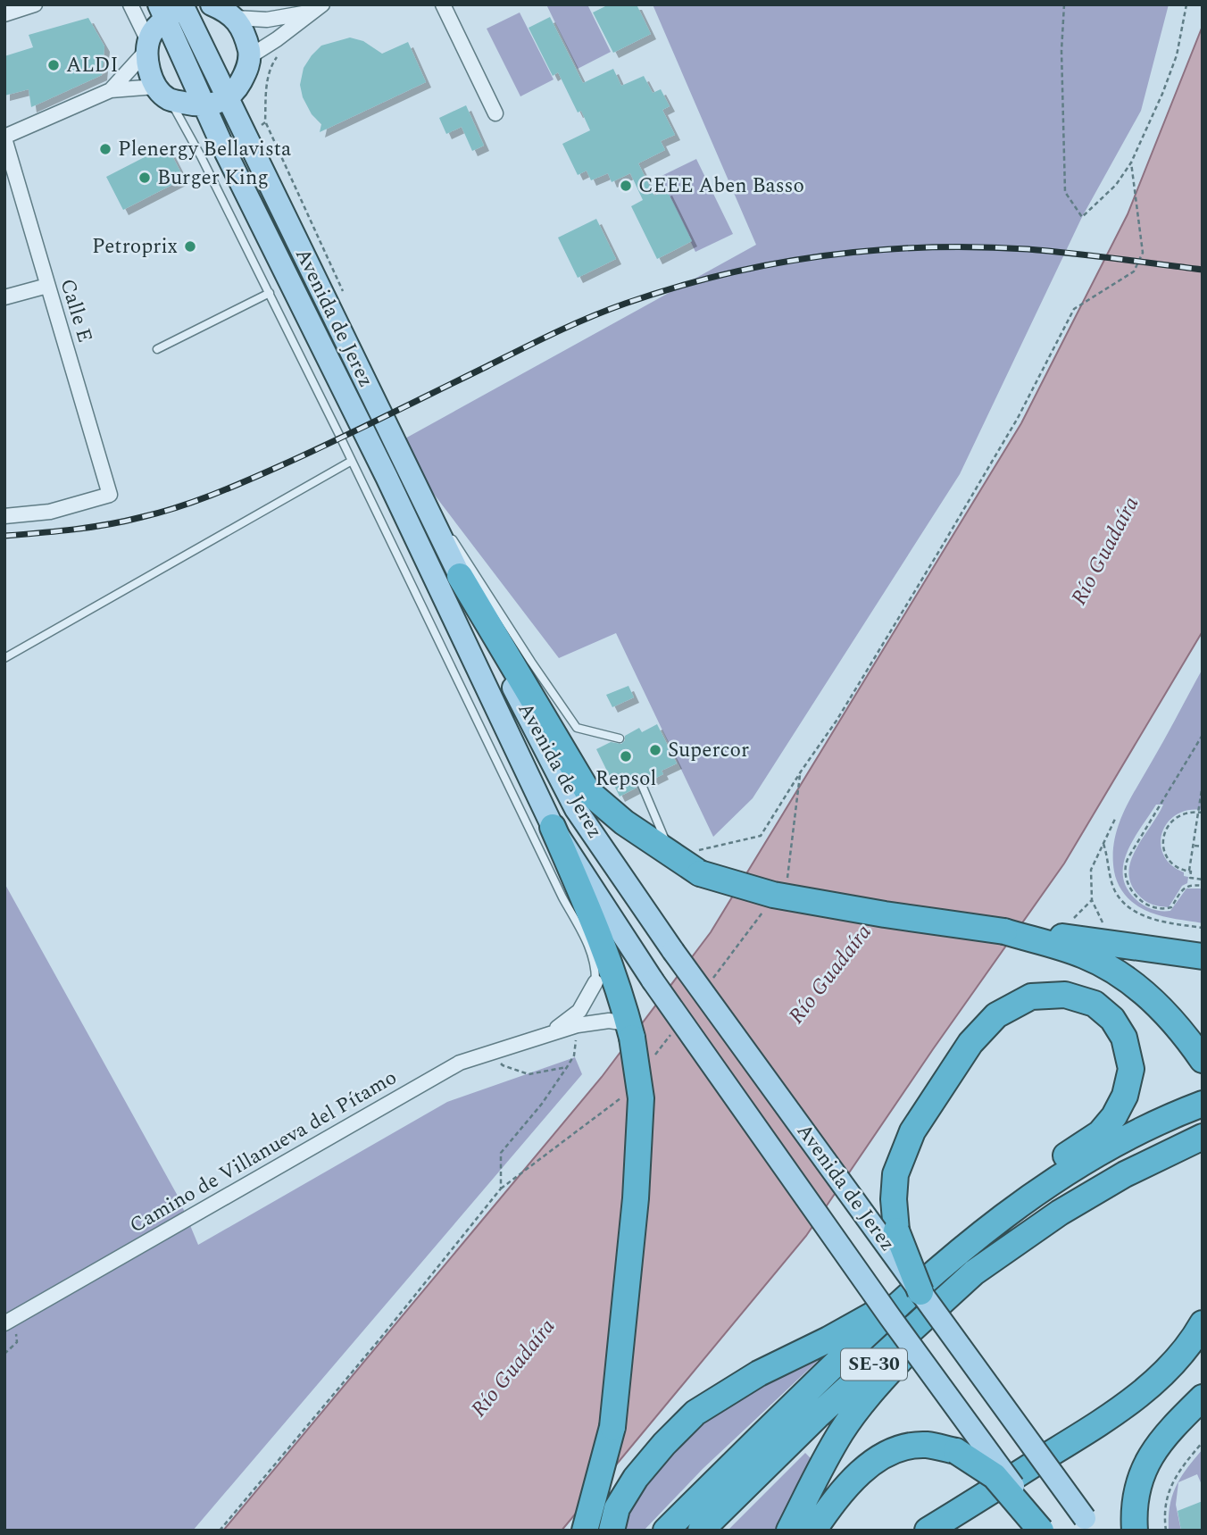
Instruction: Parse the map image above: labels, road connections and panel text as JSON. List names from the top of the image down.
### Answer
{
  "streets": {
    "highway": ["SE-30"],
    "main road": ["Avenida de Jerez"],
    "street": ["Calle E", "Camino de Villanueva del Pítamo"]
  },
  "crossings": [
    ["Avenida de Jerez", "SE-30"]
  ],
  "water": ["Río Guadaíra"],
  "places": [
    "ALDI",
    "Plenergy Bellavista",
    "Burger King",
    "CEEE Aben Basso",
    "Petroprix",
    "Supercor",
    "Repsol"
  ]
}
